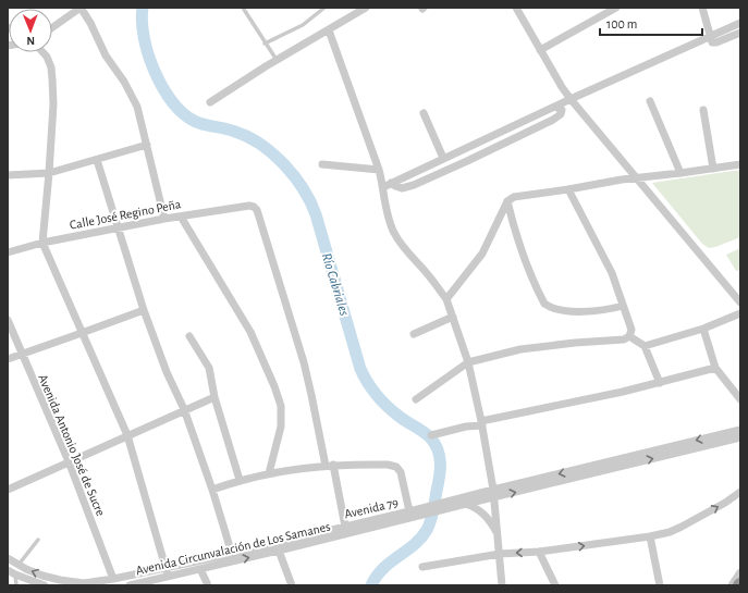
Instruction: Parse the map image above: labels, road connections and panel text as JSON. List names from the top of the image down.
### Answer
{
  "streets": {
    "street": [
      "Calle José Regino Peña",
      "Avenida Antonio José de Sucre",
      "Avenida 79",
      "Avenida Circunvalación de Los Samanes"
    ]
  },
  "crossings": [
    ["Avenida Antonio José de Sucre", "Avenida 79"],
    ["Avenida 79", "Avenida Circunvalación de Los Samanes"]
  ],
  "water": ["Río Cabriales"],
  "scale_bar": "100 m",
  "north": "bottom"
}
